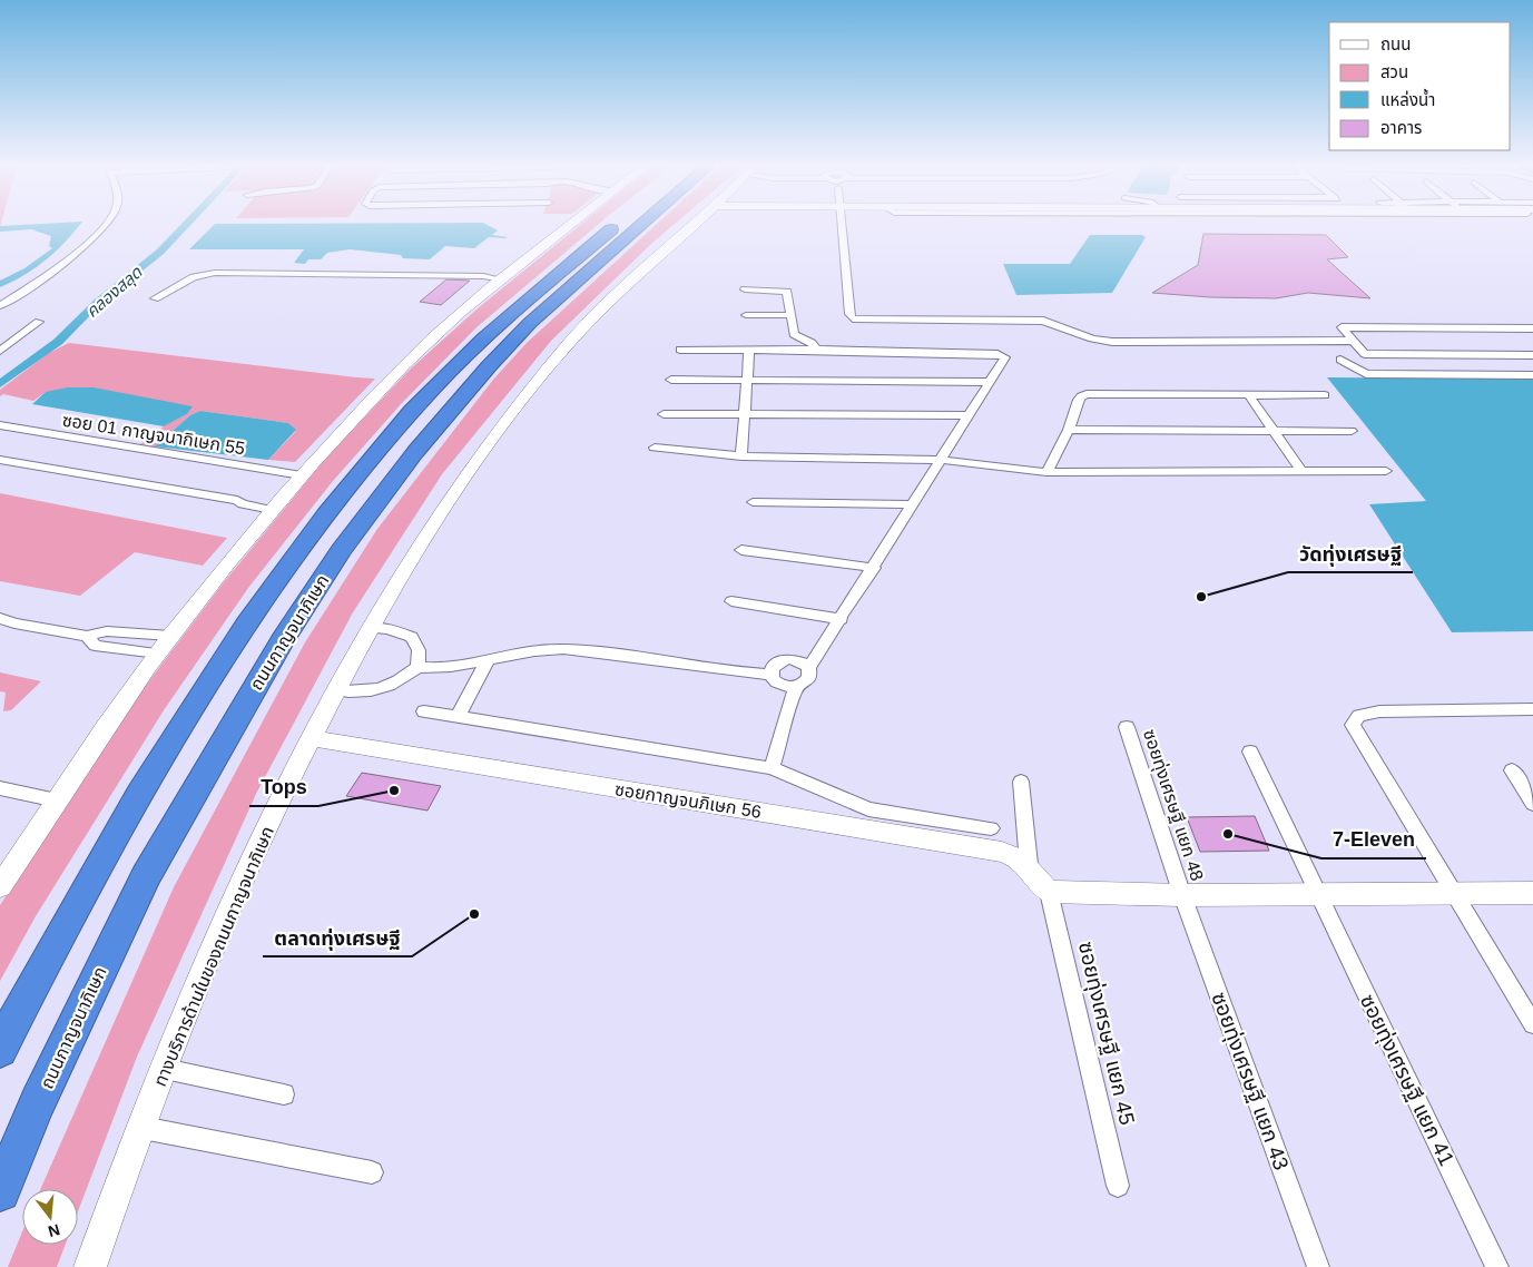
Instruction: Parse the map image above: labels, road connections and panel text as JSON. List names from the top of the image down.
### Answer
{
  "streets": {
    "highway": ["ถนนกาญจนาภิเษก"],
    "main road": ["ซอยกาญจนภิเษก 56", "ทางบริการด้านในของถนนกาญจนาภิเษก"],
    "street": [
      "ซอย 01 กาญจนากิเษก 55",
      "ซอยทุ่งเศรษฐี แยก 48",
      "ซอยทุ่งเศรษฐี แยก 45",
      "ซอยทุ่งเศรษฐี แยก 41",
      "ซอยทุ่งเศรษฐี แยก 43"
    ]
  },
  "crossings": [
    ["ซอยกาญจนภิเษก 56", "ทางบริการด้านในของถนนกาญจนาภิเษก"],
    ["ซอยทุ่งเศรษฐี แยก 48", "ซอยทุ่งเศรษฐี แยก 43"]
  ],
  "water": ["คลองสลุด"],
  "places": [
    "วัดทุ่งเศรษฐี",
    "Tops",
    "7-Eleven",
    "ตลาดทุ่งเศรษฐี"
  ],
  "legend": [
    "ถนน",
    "สวน",
    "แหล่งน้ำ",
    "อาคาร"
  ],
  "north": "bottom"
}
